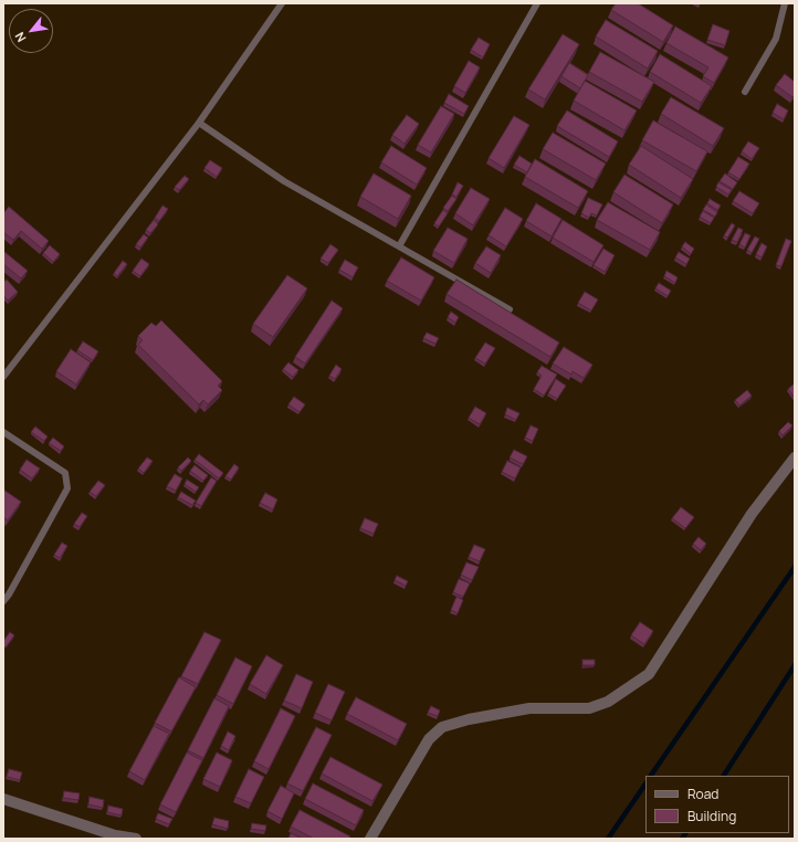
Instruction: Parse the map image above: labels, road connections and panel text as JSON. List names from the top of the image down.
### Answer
{
  "legend": ["Road", "Building"],
  "north": "bottom left"
}
